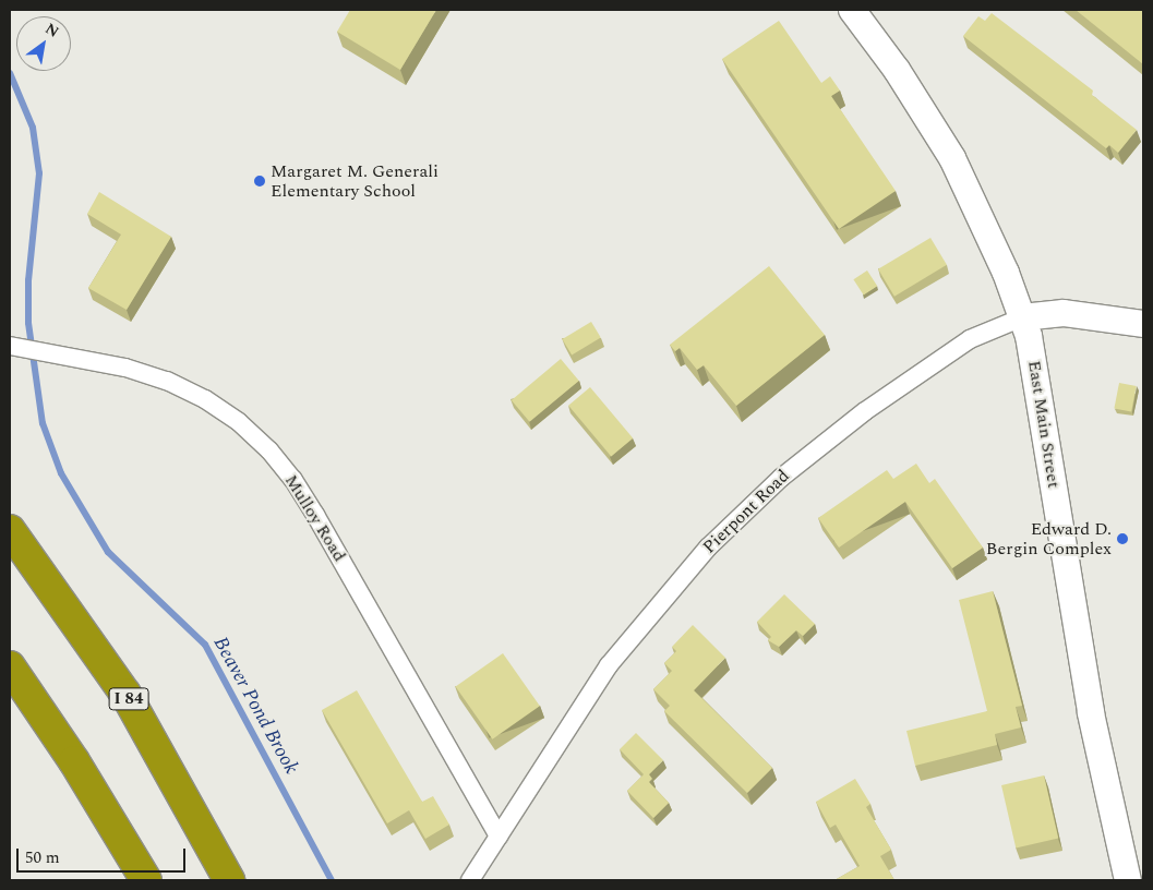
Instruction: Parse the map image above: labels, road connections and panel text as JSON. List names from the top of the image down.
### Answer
{
  "streets": {
    "highway": ["I 84"],
    "main road": ["East Main Street", "Pierpont Road"],
    "street": ["Mulloy Road"]
  },
  "crossings": [
    ["East Main Street", "Pierpont Road"],
    ["Pierpont Road", "Mulloy Road"]
  ],
  "water": ["Beaver Pond Brook"],
  "places": ["Margaret M. Generali Elementary School", "Edward D. Bergin Complex"],
  "scale_bar": "50 m",
  "north": "top right"
}
